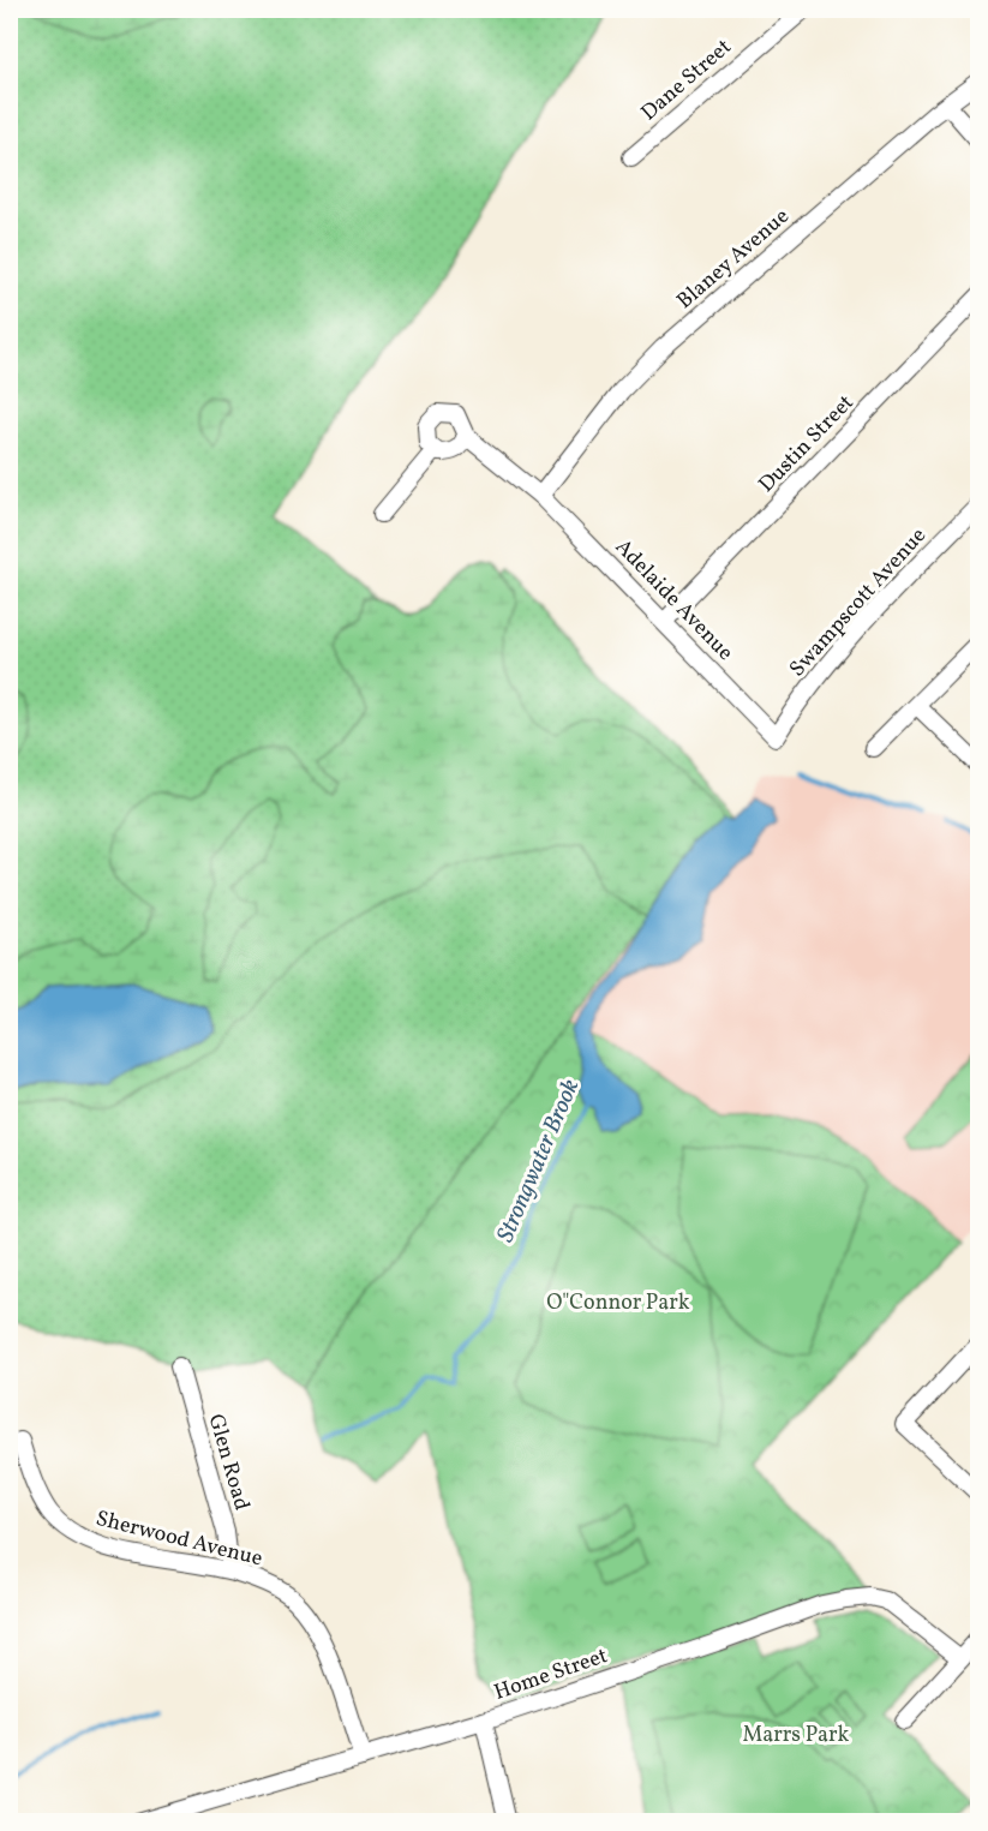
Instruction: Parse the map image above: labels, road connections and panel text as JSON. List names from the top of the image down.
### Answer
{
  "streets": {
    "street": [
      "Dane Street",
      "Blaney Avenue",
      "Dustin Street",
      "Adelaide Avenue",
      "Swampscott Avenue",
      "Glen Road",
      "Sherwood Avenue",
      "Home Street"
    ]
  },
  "crossings": [
    ["Blaney Avenue", "Adelaide Avenue"],
    ["Dustin Street", "Adelaide Avenue"],
    ["Adelaide Avenue", "Swampscott Avenue"],
    ["Glen Road", "Sherwood Avenue"],
    ["Sherwood Avenue", "Home Street"]
  ],
  "water": ["Strongwater Brook"],
  "parks": ["O\"Connor Park", "Marrs Park"]
}
